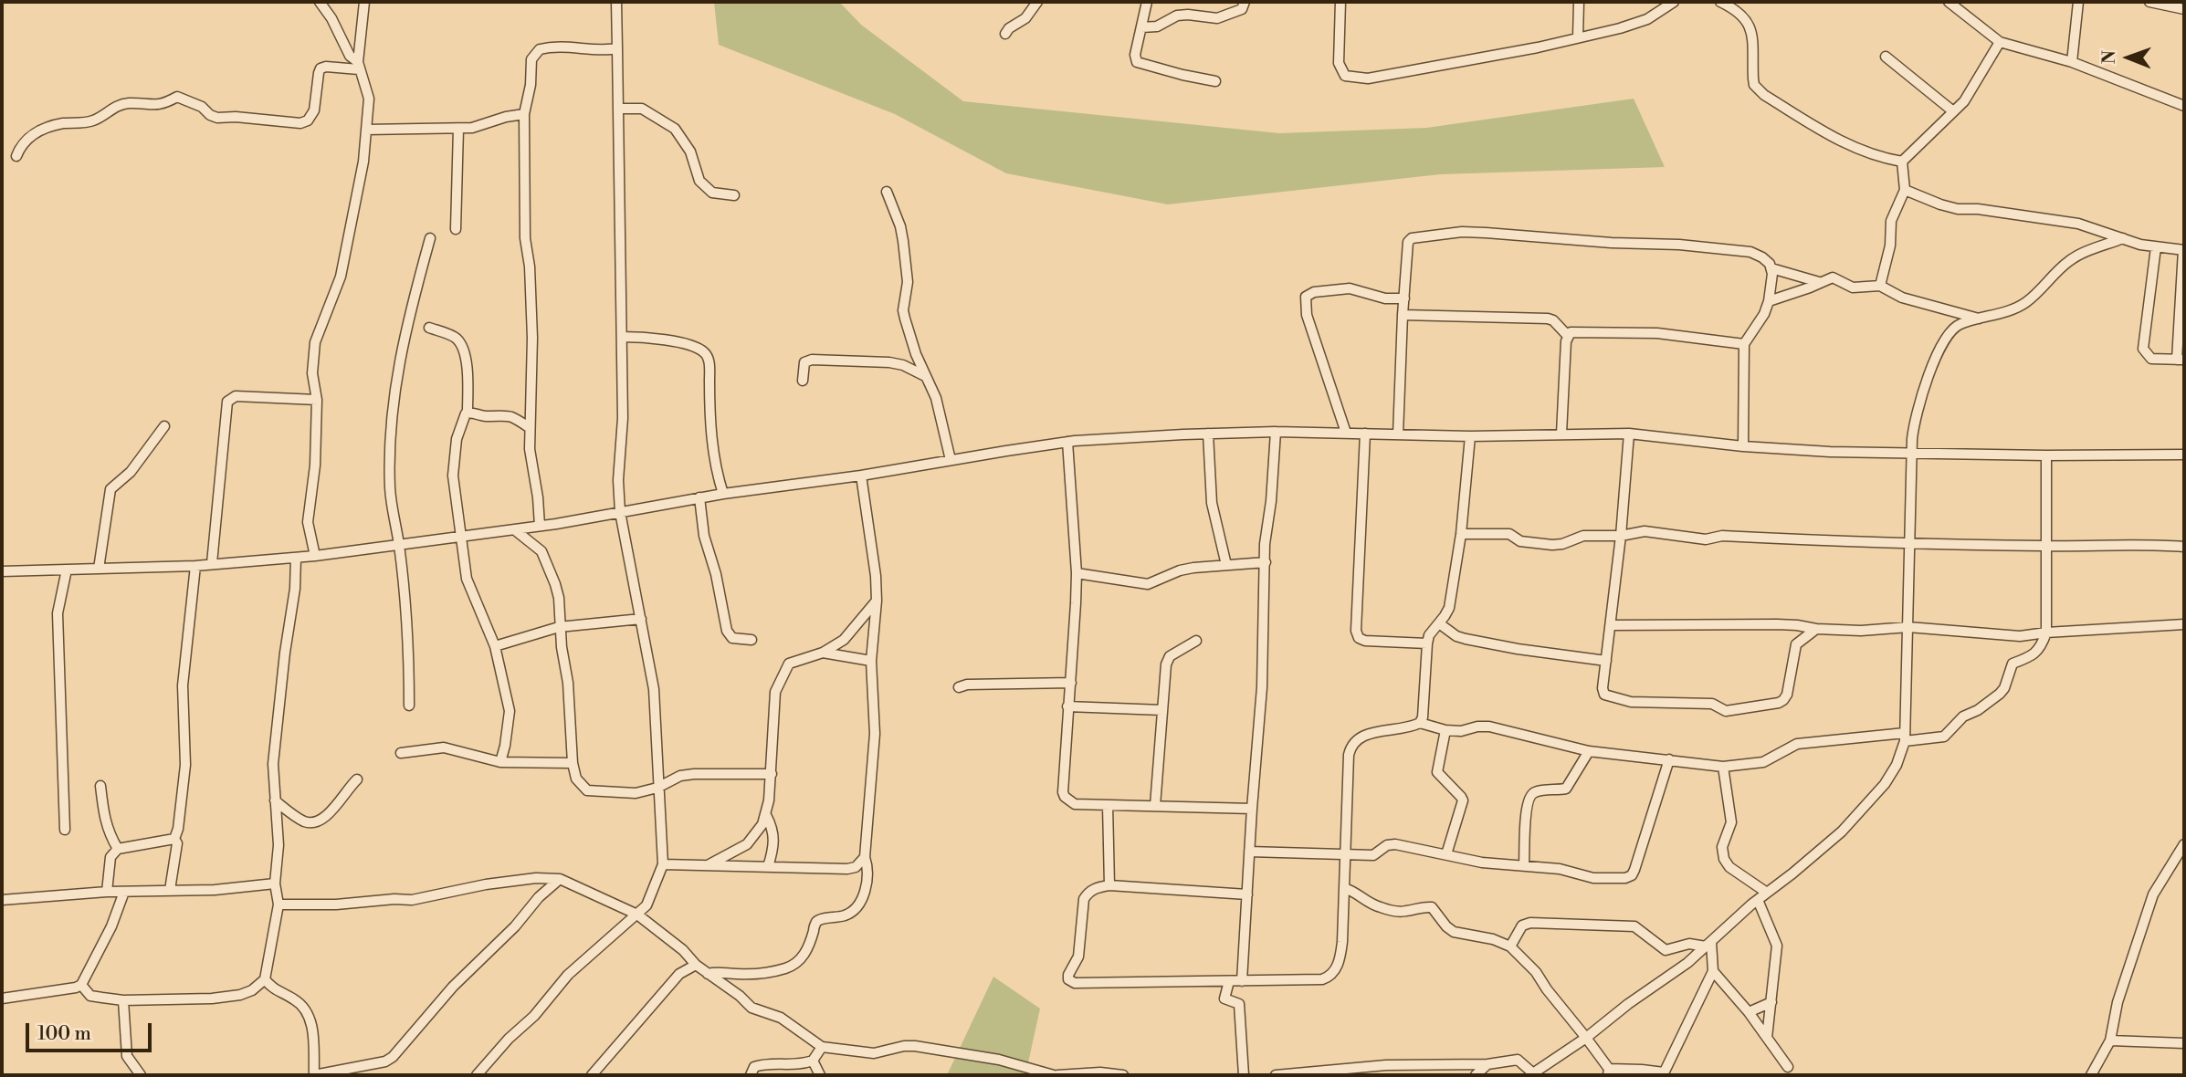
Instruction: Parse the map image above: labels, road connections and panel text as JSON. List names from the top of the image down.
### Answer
{
  "scale_bar": "100 m",
  "north": "left"
}
